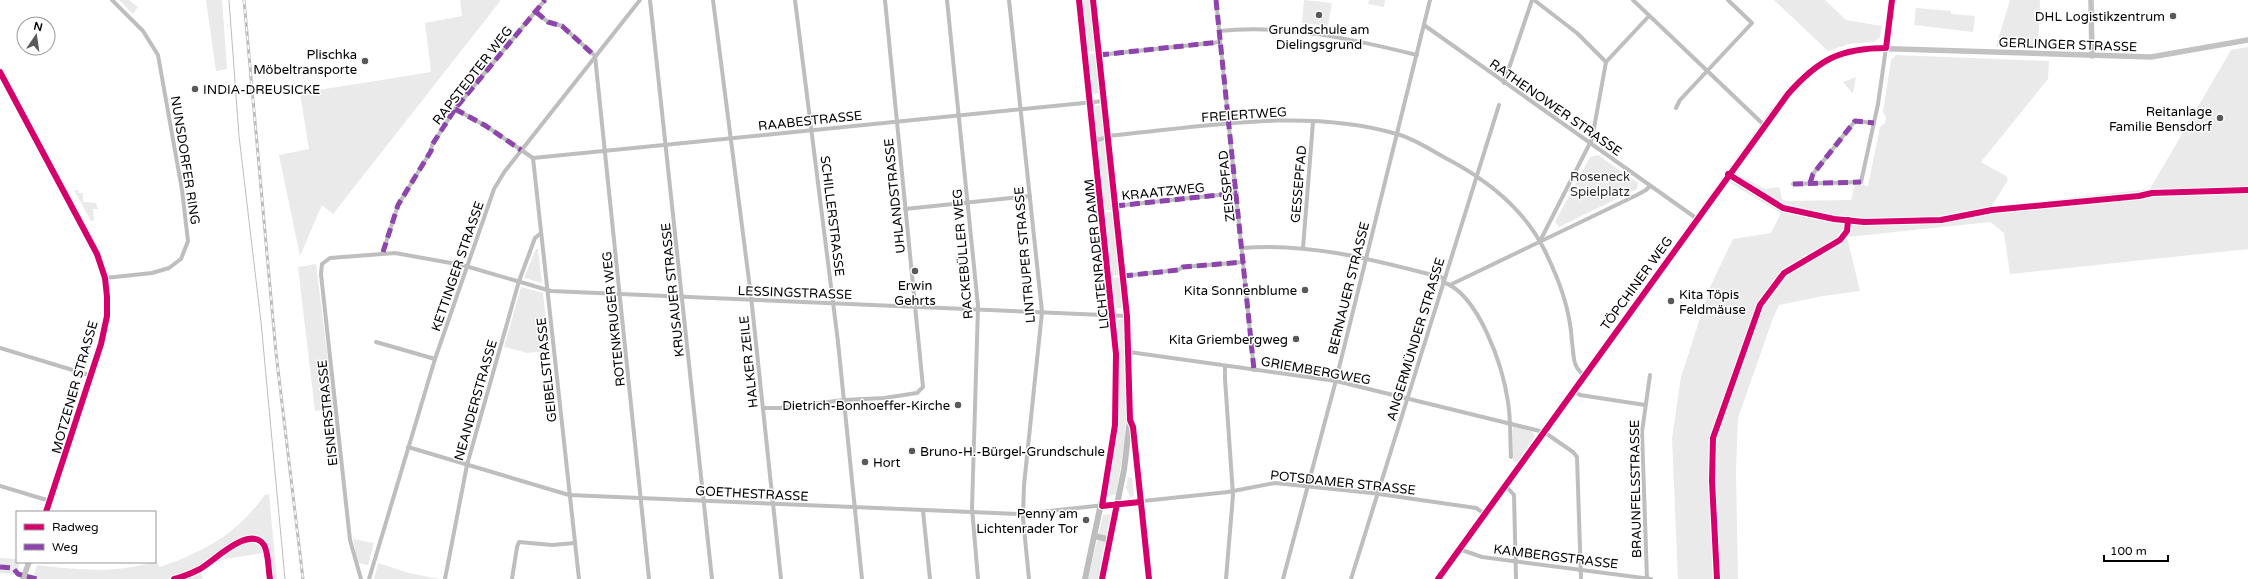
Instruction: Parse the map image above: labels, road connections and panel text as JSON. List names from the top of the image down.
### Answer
{
  "streets": {
    "main road": ["LICHTENRADER DAMM"],
    "street": [
      "GERLINGER STRASSE",
      "RAPSTEDTER WEG",
      "RATHENOWER STRASSE",
      "FREIERTWEG",
      "RAABESTRASSE",
      "NUNSDORFER RING",
      "GESSEPFAD",
      "ZEISSPFAD",
      "KRAATZWEG",
      "UHLANDSTRASSE",
      "SCHILLERSTRASSE",
      "RACKEBÜLLER WEG",
      "LINTRUPER STRASSE",
      "KETTINGER STRASSE",
      "TÖPCHINER WEG",
      "BERNAUER STRASSE",
      "KRUSAUER STRASSE",
      "LESSINGSTRASSE",
      "ROTENKRUGER WEG",
      "ANGERMÜNDER STRASSE",
      "HALKER ZEILE",
      "GEIBELSTRASSE",
      "GRIEMBERGWEG",
      "MOTZENER STRASSE",
      "NEANDERSTRASSE",
      "EISNERSTRASSE",
      "POTSDAMER STRASSE",
      "BRAUNFELSSTRASSE",
      "GOETHESTRASSE",
      "KAMBERGSTRASSE"
    ]
  },
  "crossings": [
    ["GERLINGER STRASSE", "TÖPCHINER WEG"],
    ["RAPSTEDTER WEG", "LESSINGSTRASSE"],
    ["RATHENOWER STRASSE", "TÖPCHINER WEG"],
    ["RATHENOWER STRASSE", "BERNAUER STRASSE"],
    ["FREIERTWEG", "GESSEPFAD"],
    ["FREIERTWEG", "ZEISSPFAD"],
    ["FREIERTWEG", "LICHTENRADER DAMM"],
    ["FREIERTWEG", "TÖPCHINER WEG"],
    ["FREIERTWEG", "BERNAUER STRASSE"],
    ["FREIERTWEG", "ANGERMÜNDER STRASSE"],
    ["RAABESTRASSE", "UHLANDSTRASSE"],
    ["RAABESTRASSE", "SCHILLERSTRASSE"],
    ["RAABESTRASSE", "RACKEBÜLLER WEG"],
    ["RAABESTRASSE", "LICHTENRADER DAMM"],
    ["RAABESTRASSE", "LINTRUPER STRASSE"],
    ["RAABESTRASSE", "KRUSAUER STRASSE"],
    ["RAABESTRASSE", "ROTENKRUGER WEG"],
    ["RAABESTRASSE", "HALKER ZEILE"],
    ["RAABESTRASSE", "GEIBELSTRASSE"],
    ["NUNSDORFER RING", "MOTZENER STRASSE"],
    ["ZEISSPFAD", "KRAATZWEG"],
    ["ZEISSPFAD", "GRIEMBERGWEG"],
    ["KRAATZWEG", "LICHTENRADER DAMM"],
    ["UHLANDSTRASSE", "SCHILLERSTRASSE"],
    ["UHLANDSTRASSE", "LESSINGSTRASSE"],
    ["SCHILLERSTRASSE", "LESSINGSTRASSE"],
    ["SCHILLERSTRASSE", "GOETHESTRASSE"],
    ["RACKEBÜLLER WEG", "LESSINGSTRASSE"],
    ["RACKEBÜLLER WEG", "GOETHESTRASSE"],
    ["LICHTENRADER DAMM", "LESSINGSTRASSE"],
    ["LICHTENRADER DAMM", "GRIEMBERGWEG"],
    ["LICHTENRADER DAMM", "POTSDAMER STRASSE"],
    ["LICHTENRADER DAMM", "GOETHESTRASSE"],
    ["LINTRUPER STRASSE", "LESSINGSTRASSE"],
    ["LINTRUPER STRASSE", "GOETHESTRASSE"],
    ["KETTINGER STRASSE", "LESSINGSTRASSE"],
    ["KETTINGER STRASSE", "ROTENKRUGER WEG"],
    ["KETTINGER STRASSE", "GOETHESTRASSE"],
    ["TÖPCHINER WEG", "GRIEMBERGWEG"],
    ["TÖPCHINER WEG", "POTSDAMER STRASSE"],
    ["TÖPCHINER WEG", "KAMBERGSTRASSE"],
    ["BERNAUER STRASSE", "GRIEMBERGWEG"],
    ["BERNAUER STRASSE", "POTSDAMER STRASSE"],
    ["KRUSAUER STRASSE", "LESSINGSTRASSE"],
    ["KRUSAUER STRASSE", "GOETHESTRASSE"],
    ["LESSINGSTRASSE", "ROTENKRUGER WEG"],
    ["LESSINGSTRASSE", "HALKER ZEILE"],
    ["LESSINGSTRASSE", "GEIBELSTRASSE"],
    ["LESSINGSTRASSE", "NEANDERSTRASSE"],
    ["LESSINGSTRASSE", "EISNERSTRASSE"],
    ["ROTENKRUGER WEG", "GOETHESTRASSE"],
    ["ANGERMÜNDER STRASSE", "GRIEMBERGWEG"],
    ["ANGERMÜNDER STRASSE", "POTSDAMER STRASSE"],
    ["HALKER ZEILE", "GOETHESTRASSE"],
    ["GEIBELSTRASSE", "NEANDERSTRASSE"],
    ["GEIBELSTRASSE", "GOETHESTRASSE"],
    ["GRIEMBERGWEG", "KAMBERGSTRASSE"],
    ["NEANDERSTRASSE", "GOETHESTRASSE"],
    ["POTSDAMER STRASSE", "GOETHESTRASSE"],
    ["BRAUNFELSSTRASSE", "KAMBERGSTRASSE"]
  ],
  "parks": ["Roseneck Spielplatz"],
  "places": [
    "Grundschule am Dielingsgrund",
    "DHL Logistikzentrum",
    "Plischka Möbeltransporte",
    "INDIA-DREUSICKE",
    "Reitanlage Familie Bensdorf",
    "Erwin Gehrts",
    "Kita Sonnenblume",
    "Kita Töpis Feldmäuse",
    "Kita Griembergweg",
    "Dietrich-Bonhoeffer-Kirche",
    "Bruno-H.-Bürgel-Grundschule",
    "Hort",
    "Penny am Lichtenrader Tor"
  ],
  "legend": ["Radweg", "Weg"],
  "scale_bar": "100 m",
  "north": "top"
}
